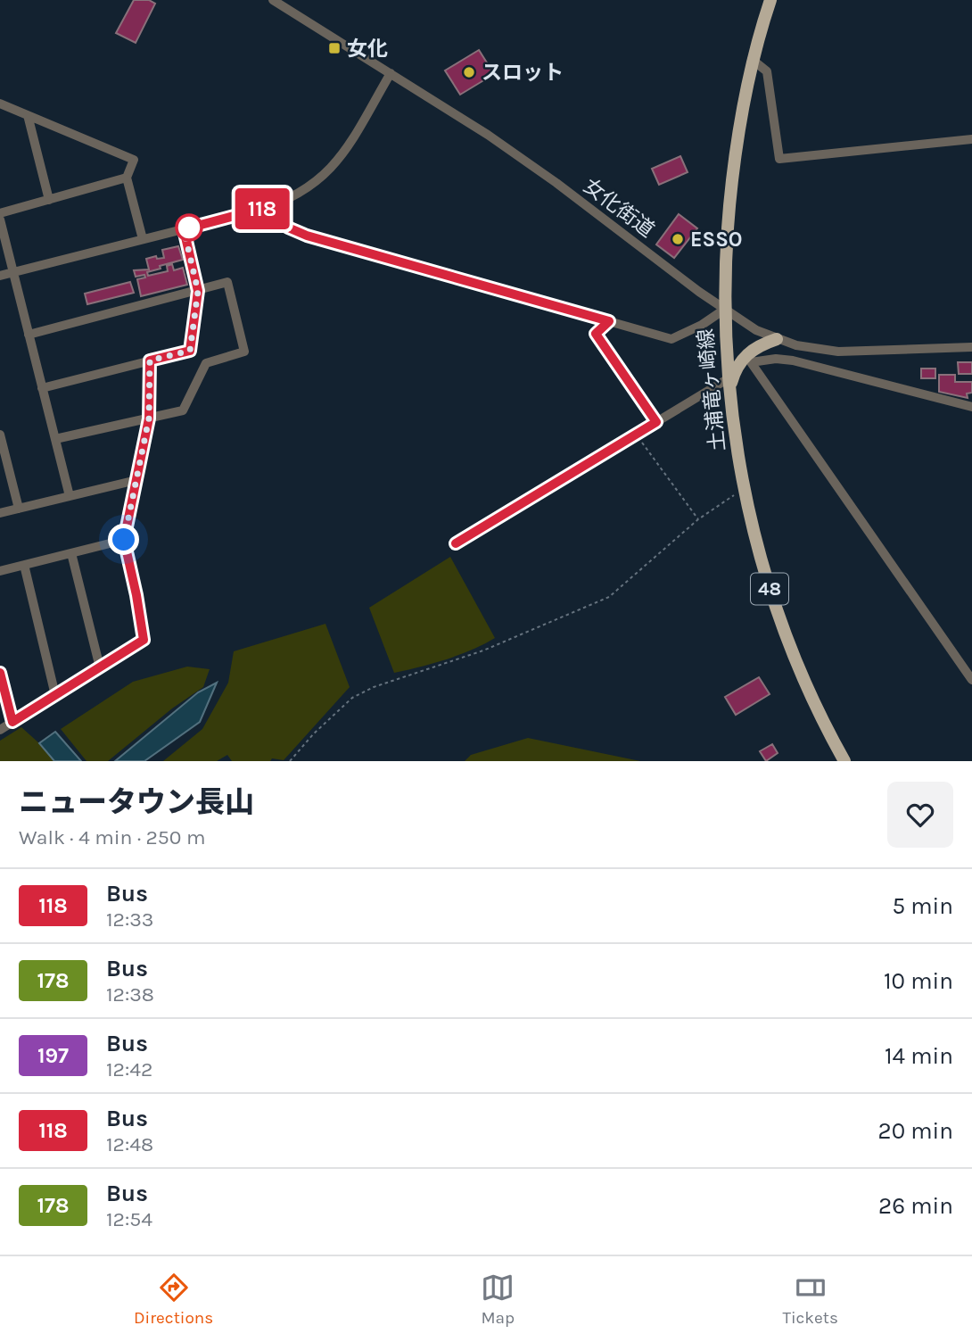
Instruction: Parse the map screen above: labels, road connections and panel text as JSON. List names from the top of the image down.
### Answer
{
  "streets": {
    "main road": ["土浦竜ヶ崎線", "48"],
    "street": ["女化街道"]
  },
  "crossings": [
    ["女化街道", "土浦竜ヶ崎線"]
  ],
  "places": {
    "transit": ["女化"],
    "other": ["スロット", "ESSO"]
  },
  "lines": ["bus line 118"],
  "page": {
    "on_map": "118",
    "heading": ["ニュータウン長山", "Walk · 4 min · 250 m"],
    "list": [
      {
        "mark": "118",
        "name": "Bus",
        "note": "12:33",
        "value": "5 min"
      },
      {
        "mark": "178",
        "name": "Bus",
        "note": "12:38",
        "value": "10 min"
      },
      {
        "mark": "197",
        "name": "Bus",
        "note": "12:42",
        "value": "14 min"
      },
      {
        "mark": "118",
        "name": "Bus",
        "note": "12:48",
        "value": "20 min"
      },
      {
        "mark": "178",
        "name": "Bus",
        "note": "12:54",
        "value": "26 min"
      }
    ],
    "tabs": ["Directions", "Map", "Tickets"]
  }
}
